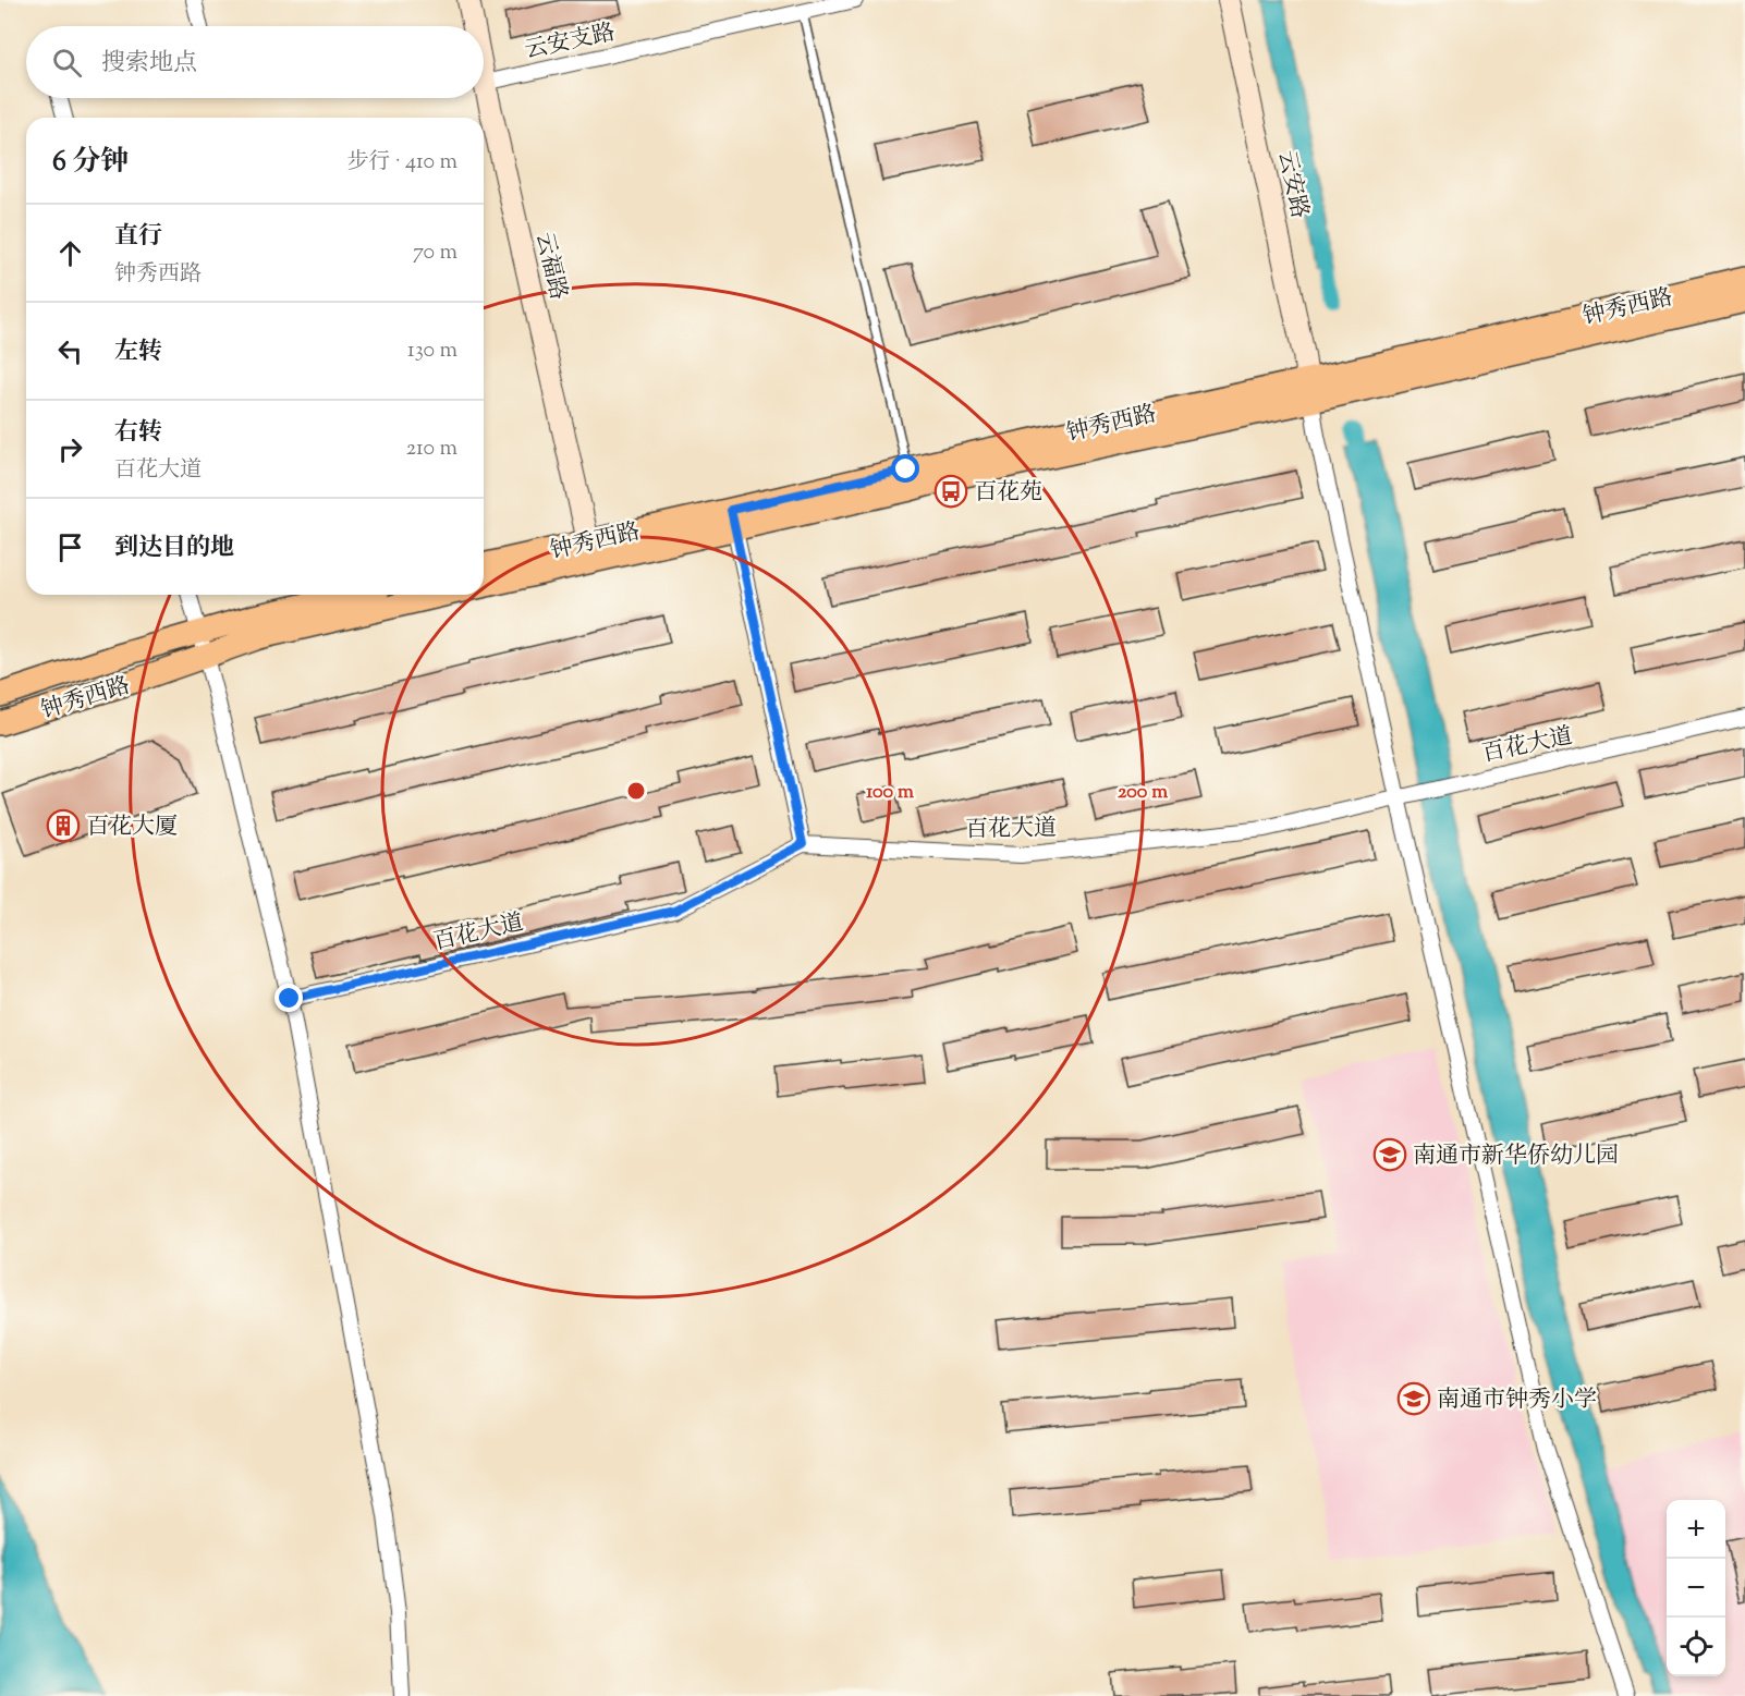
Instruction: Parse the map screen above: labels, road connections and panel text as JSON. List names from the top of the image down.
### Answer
{
  "streets": {
    "main road": ["钟秀西路"],
    "street": [
      "云安支路",
      "云安路",
      "云福路",
      "百花大道"
    ]
  },
  "crossings": [
    ["云安支路", "云福路"],
    ["云安路", "钟秀西路"],
    ["云福路", "钟秀西路"]
  ],
  "places": {
    "bus stop": ["百花苑"],
    "building": ["百花大厦"],
    "school or university": ["南通市新华侨幼儿园", "南通市钟秀小学"]
  },
  "page": {
    "search": "搜索地点",
    "heading": ["6 分钟", "步行 · 410 m"],
    "list": [
      ["直行", "钟秀西路", "70 m"],
      ["左转", "130 m"],
      ["右转", "百花大道", "210 m"],
      "到达目的地"
    ],
    "map_buttons": ["+", "−"]
  },
  "rings": ["100 m", "200 m"]
}
